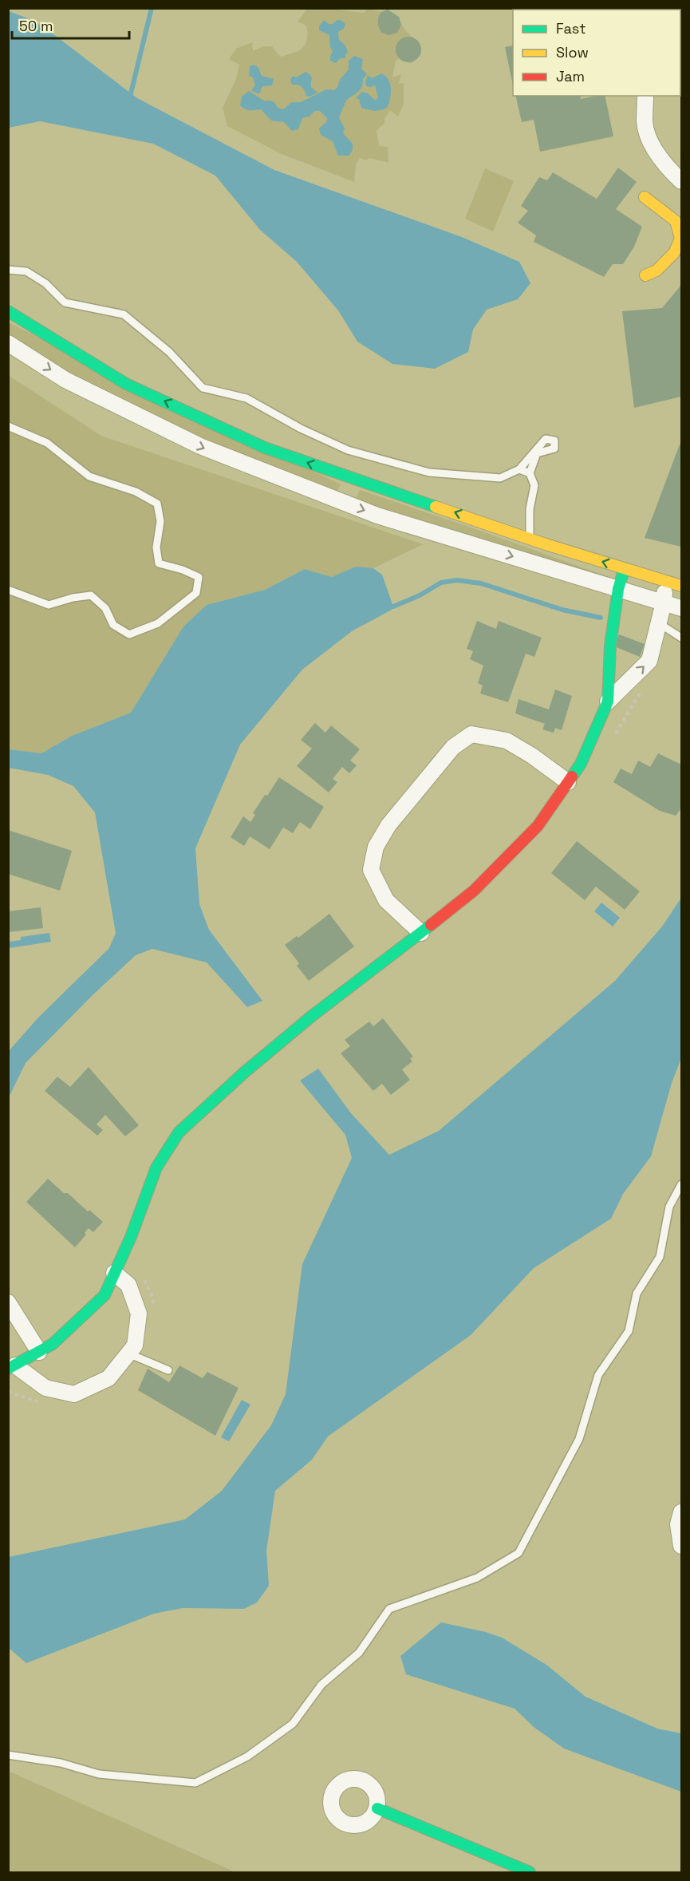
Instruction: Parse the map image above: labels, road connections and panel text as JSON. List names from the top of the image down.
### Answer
{
  "legend": ["Fast", "Slow", "Jam"],
  "scale_bar": "50 m"
}
